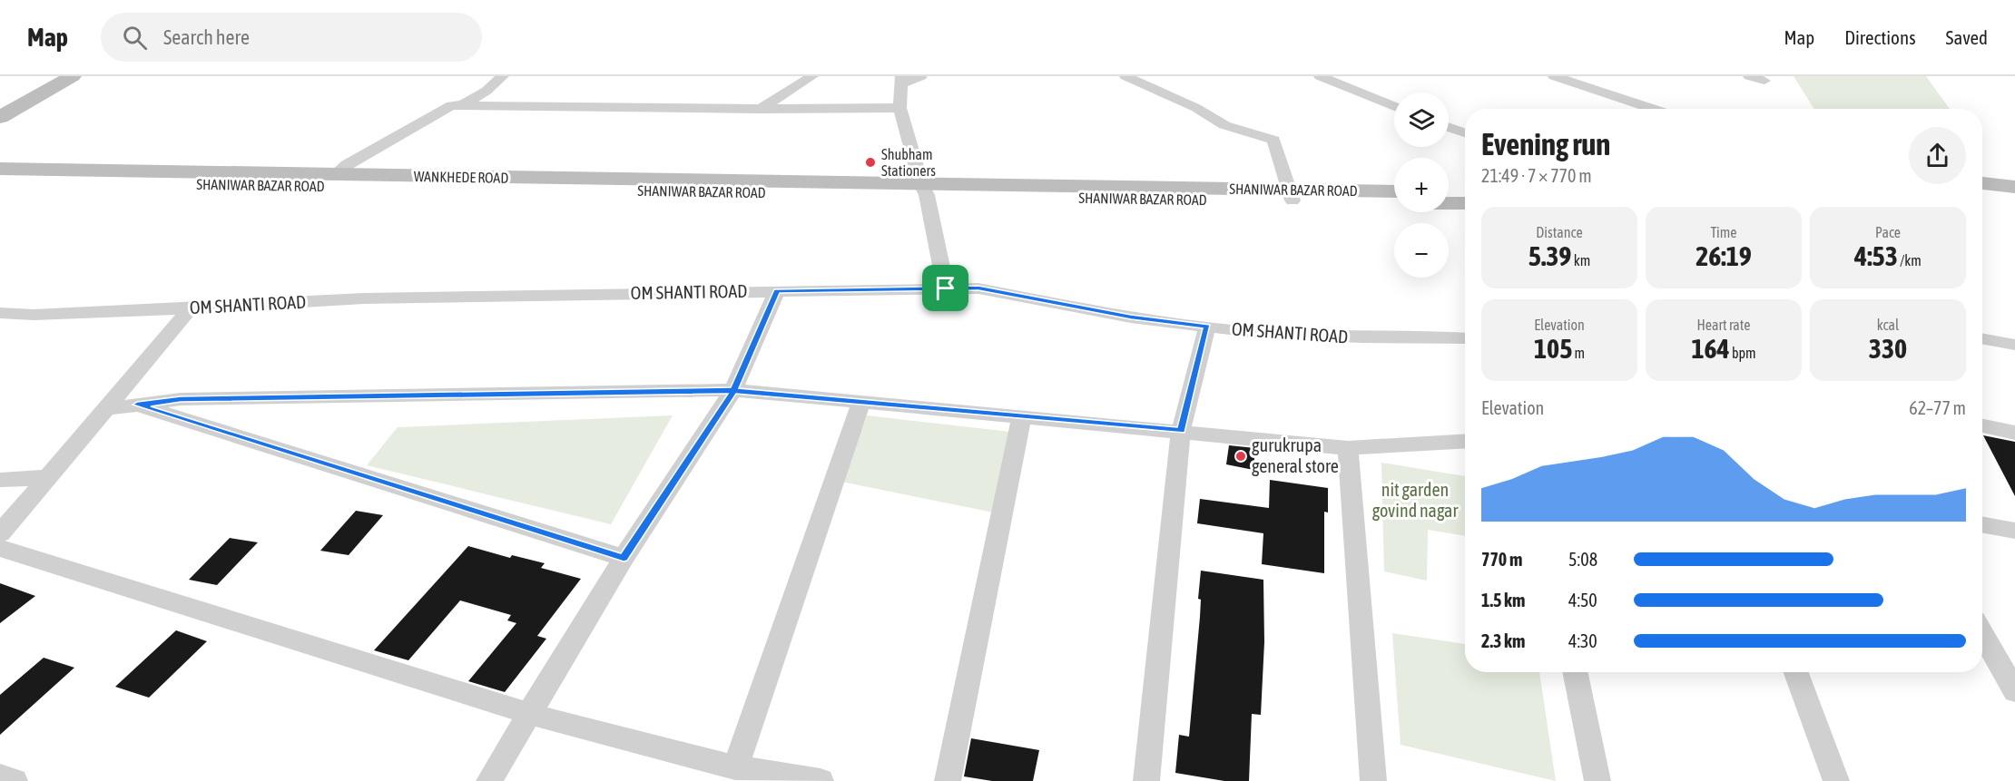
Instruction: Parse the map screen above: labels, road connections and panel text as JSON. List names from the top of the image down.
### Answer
{
  "streets": {
    "main road": ["WANKHEDE ROAD", "SHANIWAR BAZAR ROAD"],
    "street": ["OM SHANTI ROAD"]
  },
  "crossings": [
    ["WANKHEDE ROAD", "SHANIWAR BAZAR ROAD"]
  ],
  "parks": ["nit garden govind nagar"],
  "places": ["Shubham Stationers", "gurukrupa general store"],
  "page": {
    "header": "Map",
    "search": "Search here",
    "nav": ["Map", "Directions", "Saved"],
    "map_buttons": ["+", "−"],
    "heading": ["Evening run", "21:49 · 7 × 770 m"],
    "stats": [
      ["Distance", "5.39 km"],
      ["Time", "26:19"],
      ["Pace", "4:53 /km"],
      ["Elevation", "105 m"],
      ["Heart rate", "164 bpm"],
      ["kcal", "330"]
    ],
    "chart": ["Elevation", "62–77 m"],
    "list": [
      {
        "name": "770 m",
        "note": "5:08"
      },
      {
        "name": "1.5 km",
        "note": "4:50"
      },
      {
        "name": "2.3 km",
        "note": "4:30"
      }
    ]
  }
}
